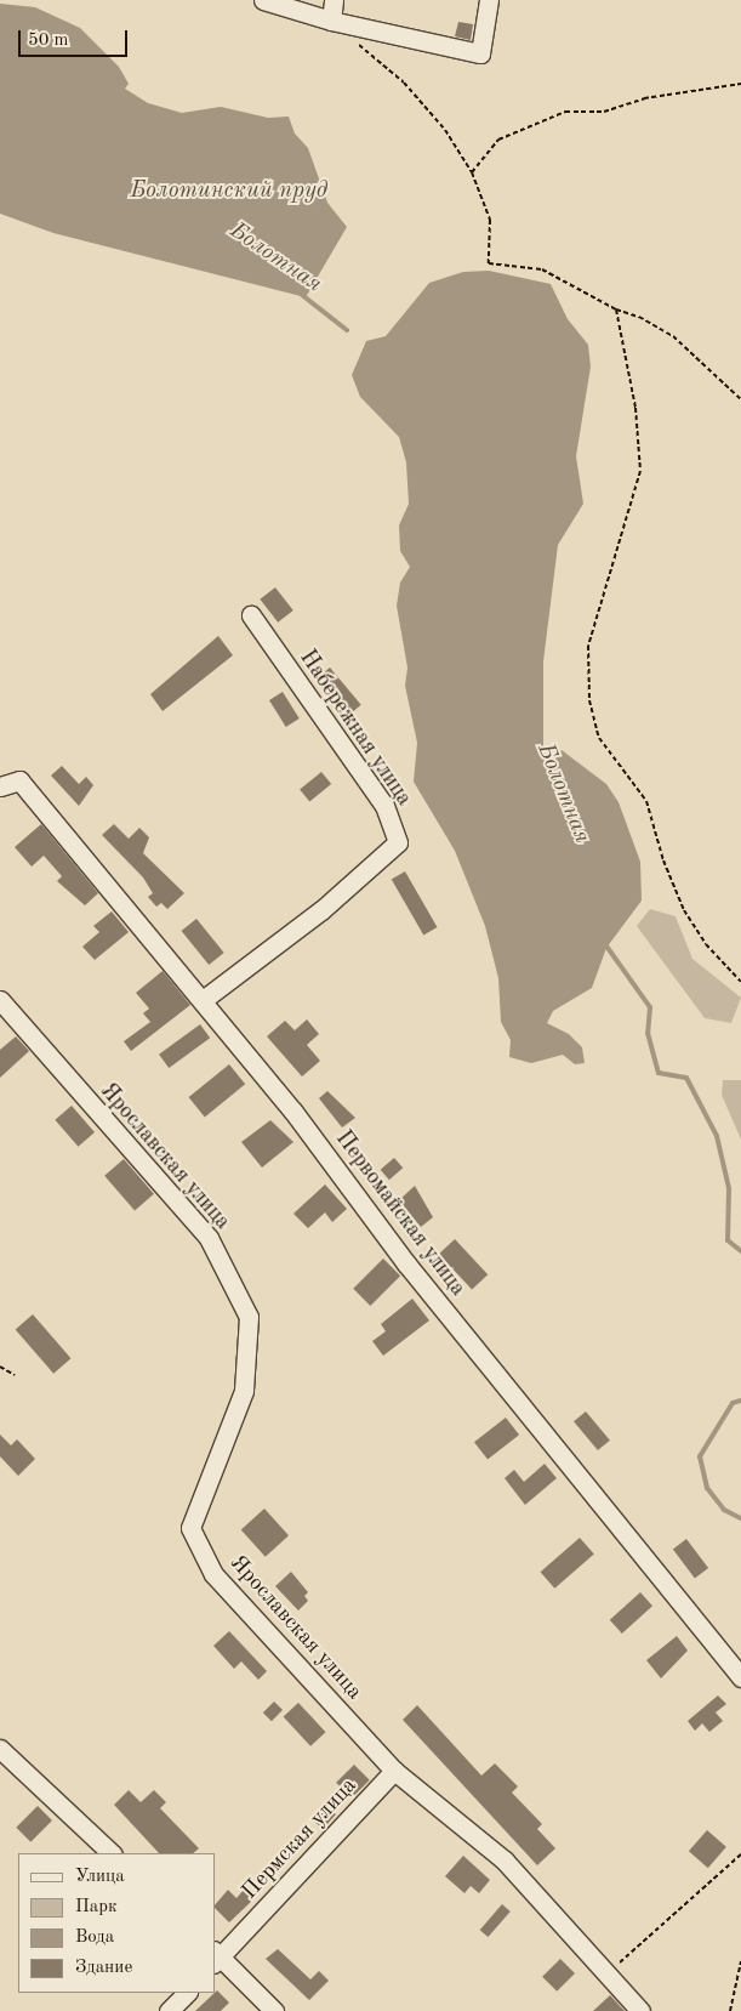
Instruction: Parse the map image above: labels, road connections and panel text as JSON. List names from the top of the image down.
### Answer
{
  "streets": {
    "street": [
      "Набережная улица",
      "Ярославская улица",
      "Первомайская улица",
      "Пермская улица"
    ]
  },
  "crossings": [
    ["Набережная улица", "Первомайская улица"],
    ["Ярославская улица", "Пермская улица"]
  ],
  "water": ["Болотинский пруд", "Болотная"],
  "legend": [
    "Улица",
    "Парк",
    "Вода",
    "Здание"
  ],
  "scale_bar": "50 m"
}
